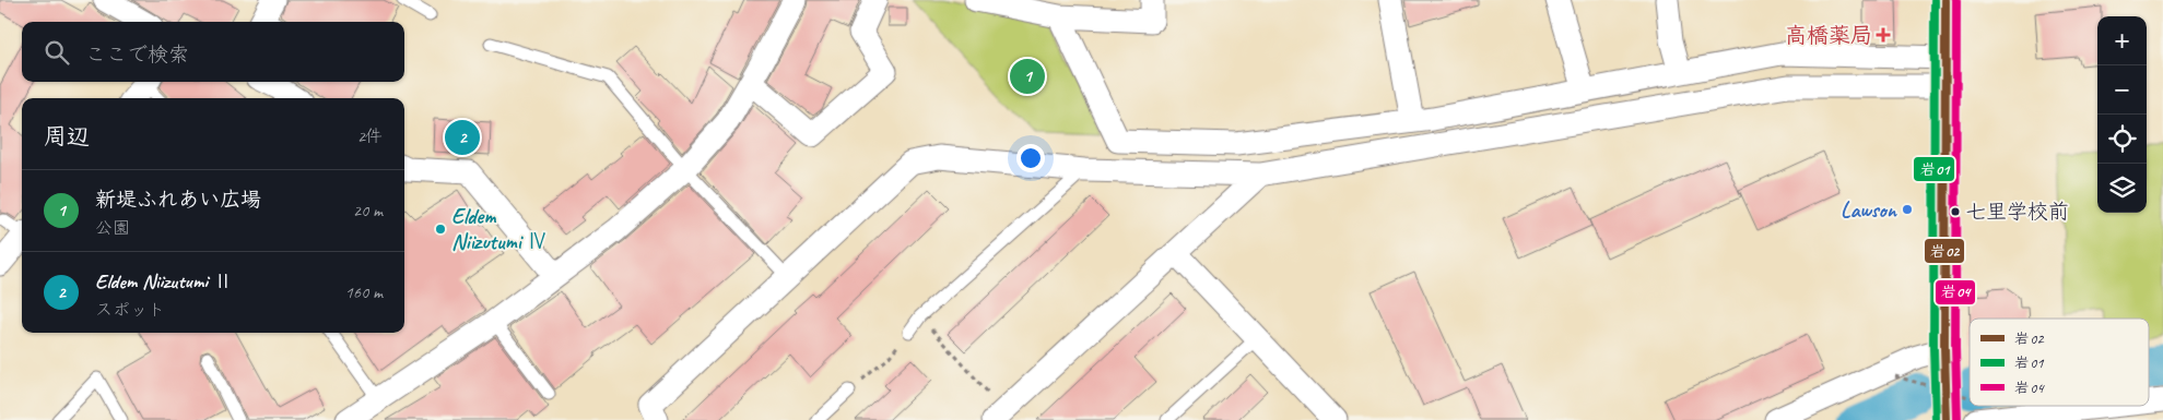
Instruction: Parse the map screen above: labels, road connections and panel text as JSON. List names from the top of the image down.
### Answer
{
  "places": {
    "health": ["高橋薬局"],
    "other": ["Lawson", "七里学校前", "Eldem Niizutumi Ⅳ"]
  },
  "lines": ["transit line 岩02", "transit line 岩01", "transit line 岩04"],
  "legend": ["岩02", "岩01", "岩04"],
  "page": {
    "map_buttons": ["+", "−"],
    "search": "ここで検索",
    "pins": ["1", "2"],
    "heading": ["周辺", "2件"],
    "list": [
      {
        "mark": "1",
        "name": "新堤ふれあい広場",
        "note": "公園",
        "value": "20 m"
      },
      {
        "mark": "2",
        "name": "Eldem Niizutumi Ⅱ",
        "note": "スポット",
        "value": "160 m"
      }
    ]
  }
}
